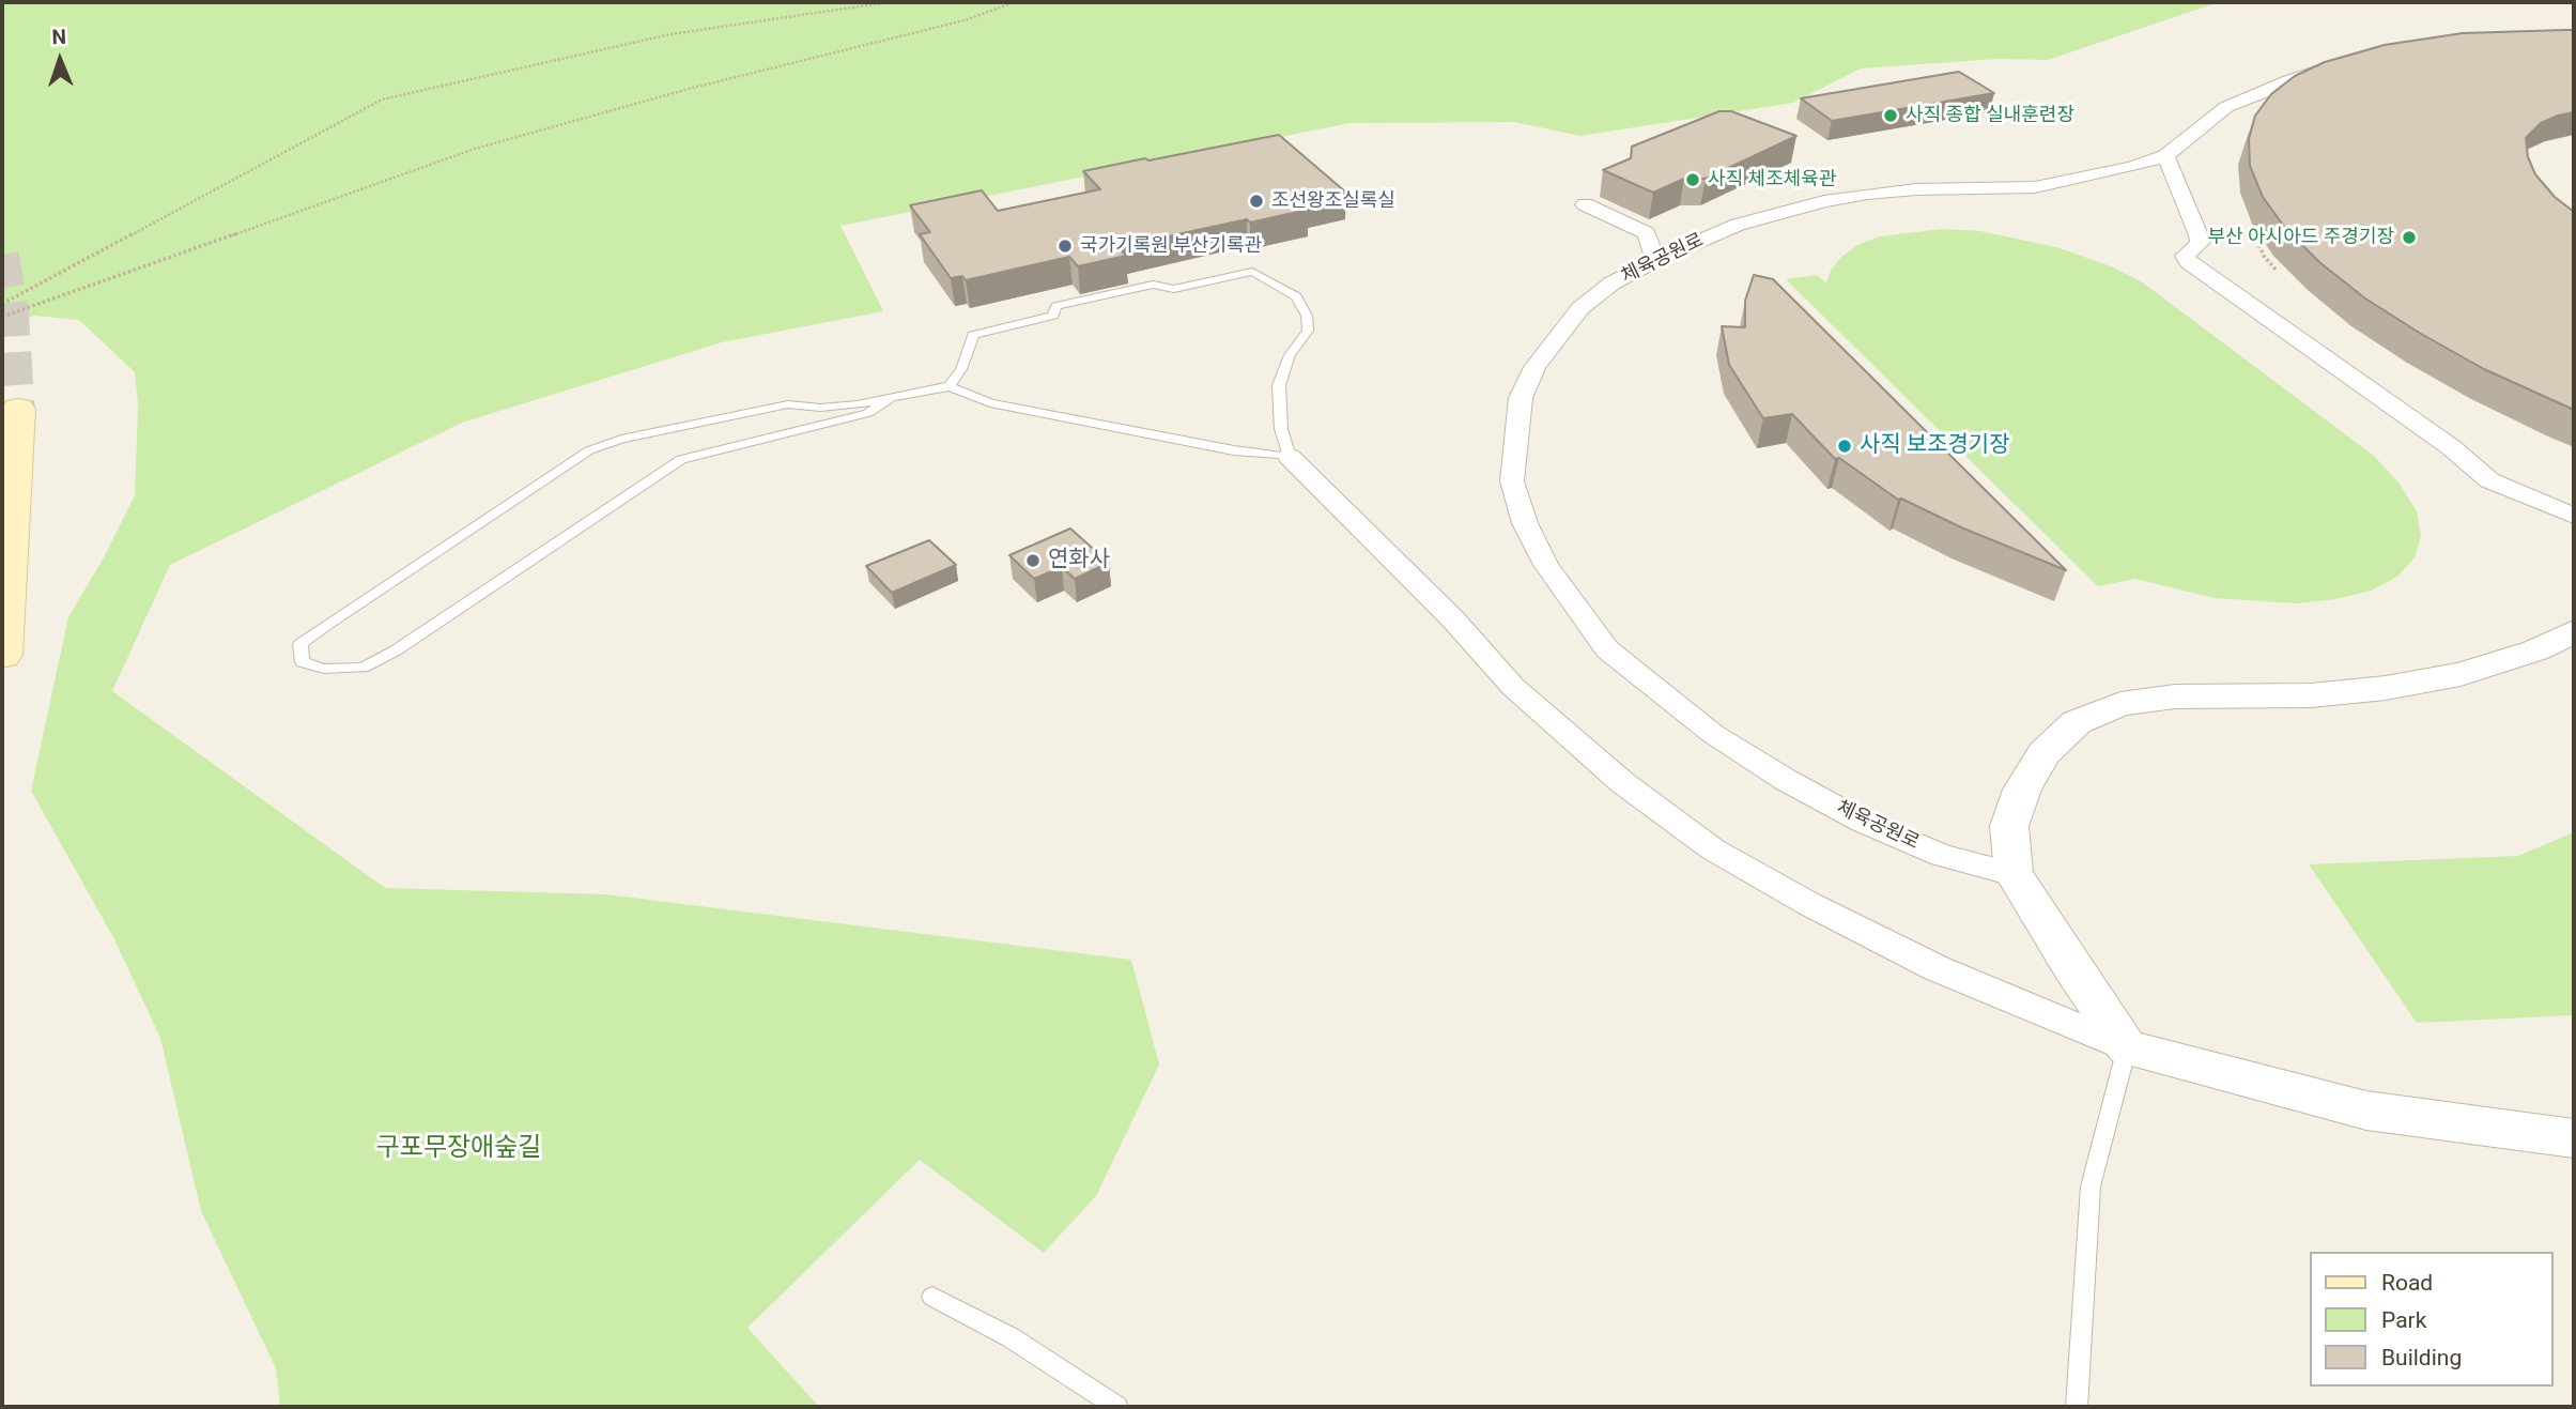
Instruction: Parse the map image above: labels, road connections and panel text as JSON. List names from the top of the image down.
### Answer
{
  "streets": {
    "street": ["체육공원로"]
  },
  "parks": ["구포무장애숲길"],
  "places": [
    "사직 종합 실내훈련장",
    "사직 체조체육관",
    "조선왕조실록실",
    "부산 아시아드 주경기장",
    "국가기록원 부산기록관",
    "사직 보조경기장",
    "연화사"
  ],
  "legend": ["Road", "Park", "Building"],
  "north": "top"
}
